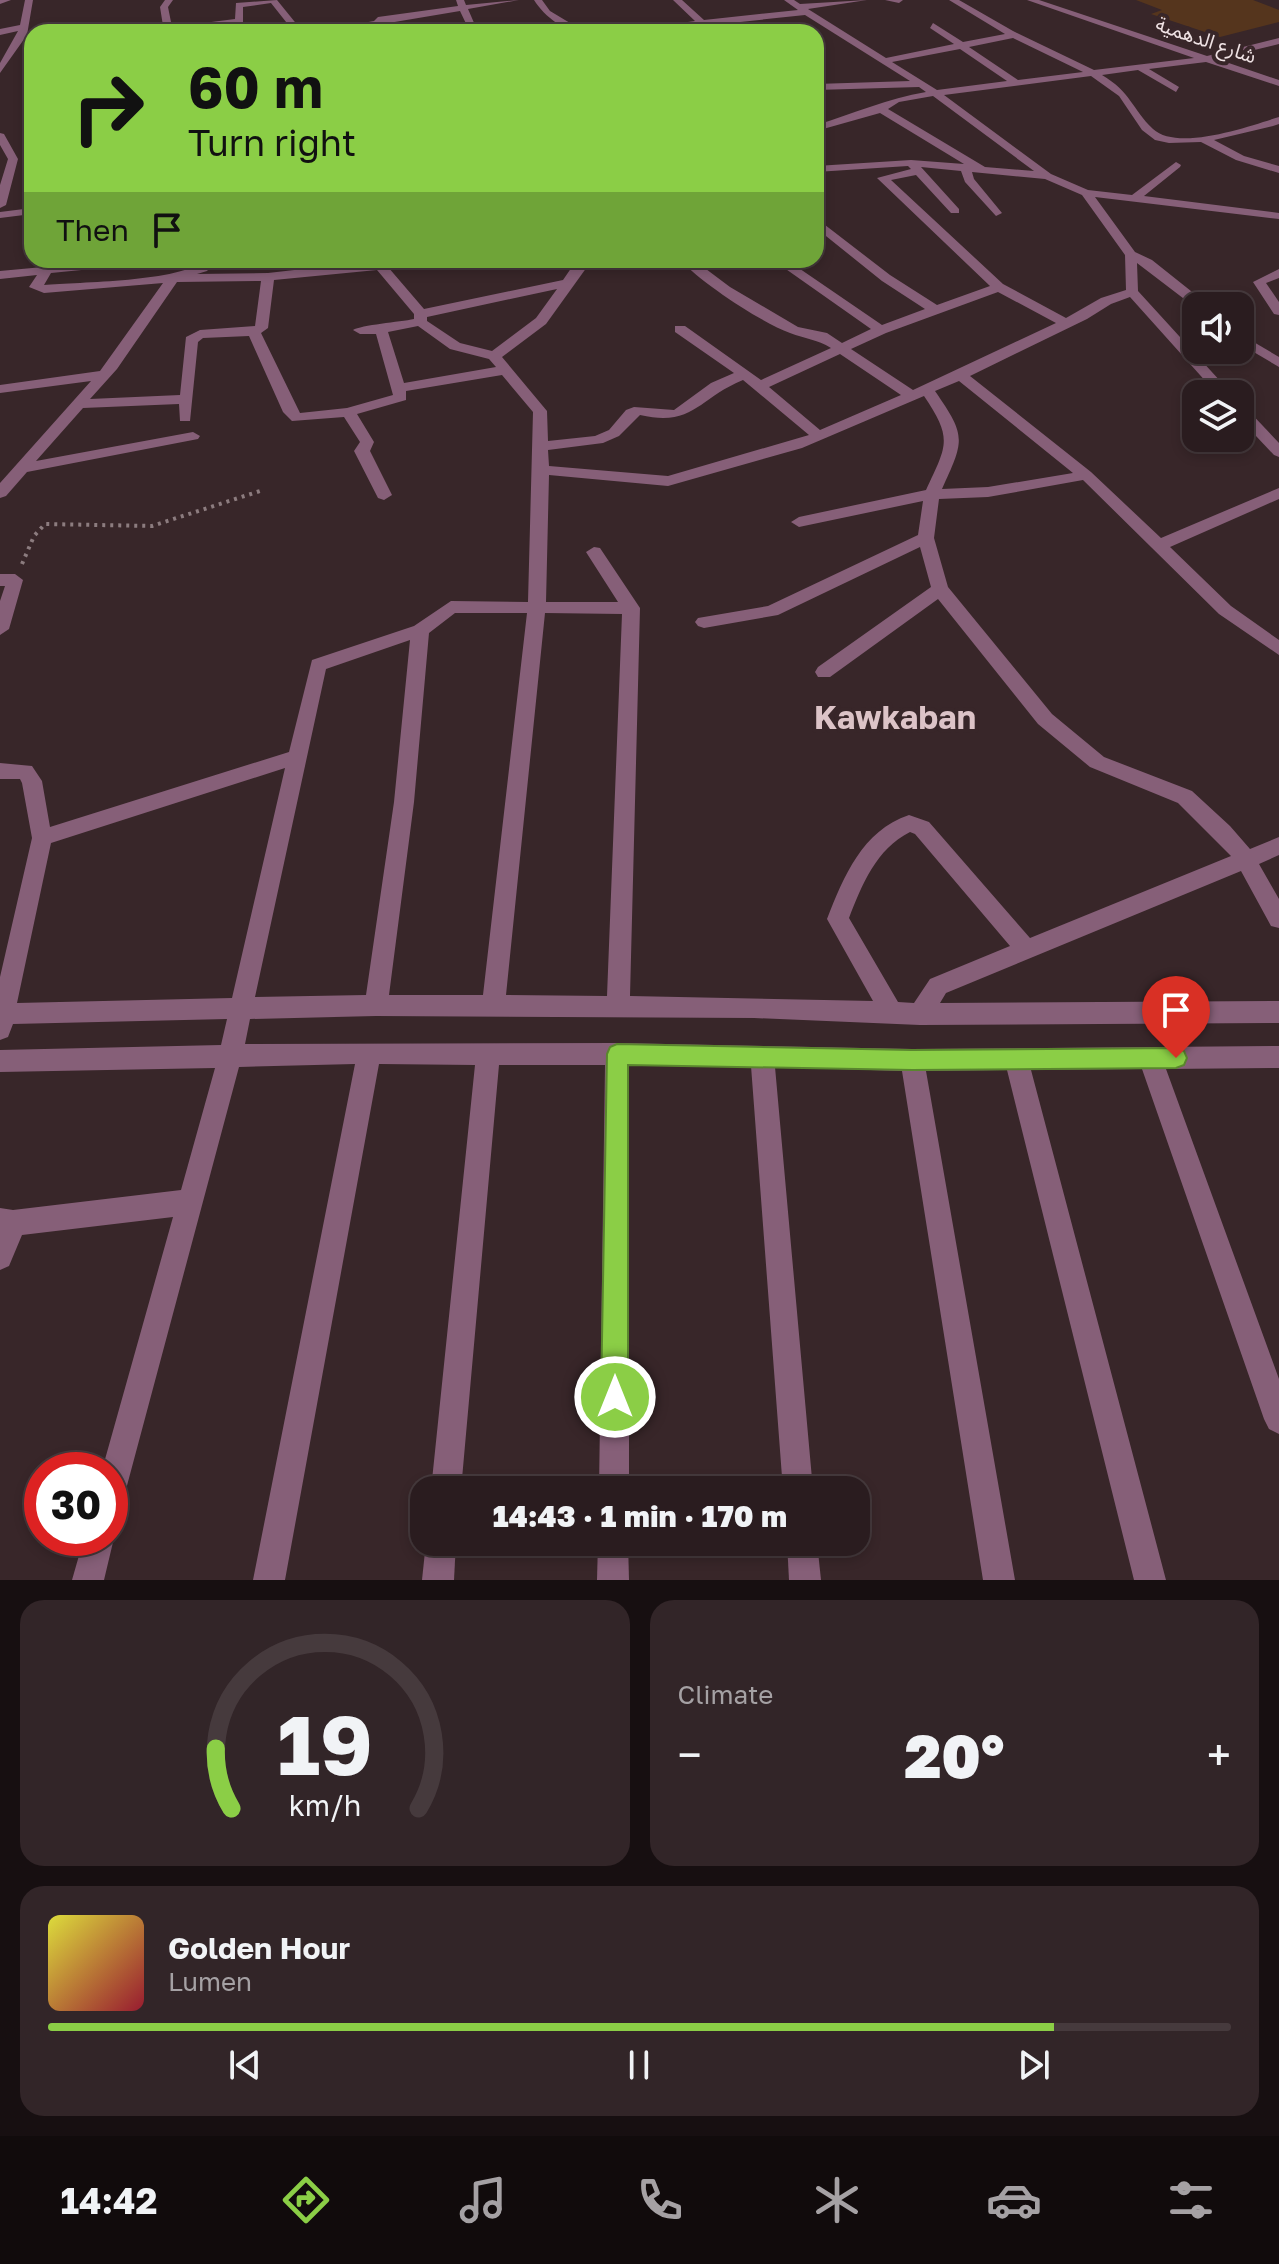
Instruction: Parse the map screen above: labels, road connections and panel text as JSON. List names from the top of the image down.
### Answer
{
  "streets": {
    "street": ["شارع الدهمية"]
  },
  "districts": ["Kawkaban"],
  "page": {
    "turn": ["60 m", "Turn right"],
    "then": "Then",
    "limit": "30",
    "trip": "14:43 · 1 min · 170 m",
    "tile": "Climate",
    "heat": ["−", "20°", "+"],
    "song": ["Golden Hour", "Lumen"],
    "tabs": "14:42",
    "gauge": ["19", "km/h"]
  }
}
